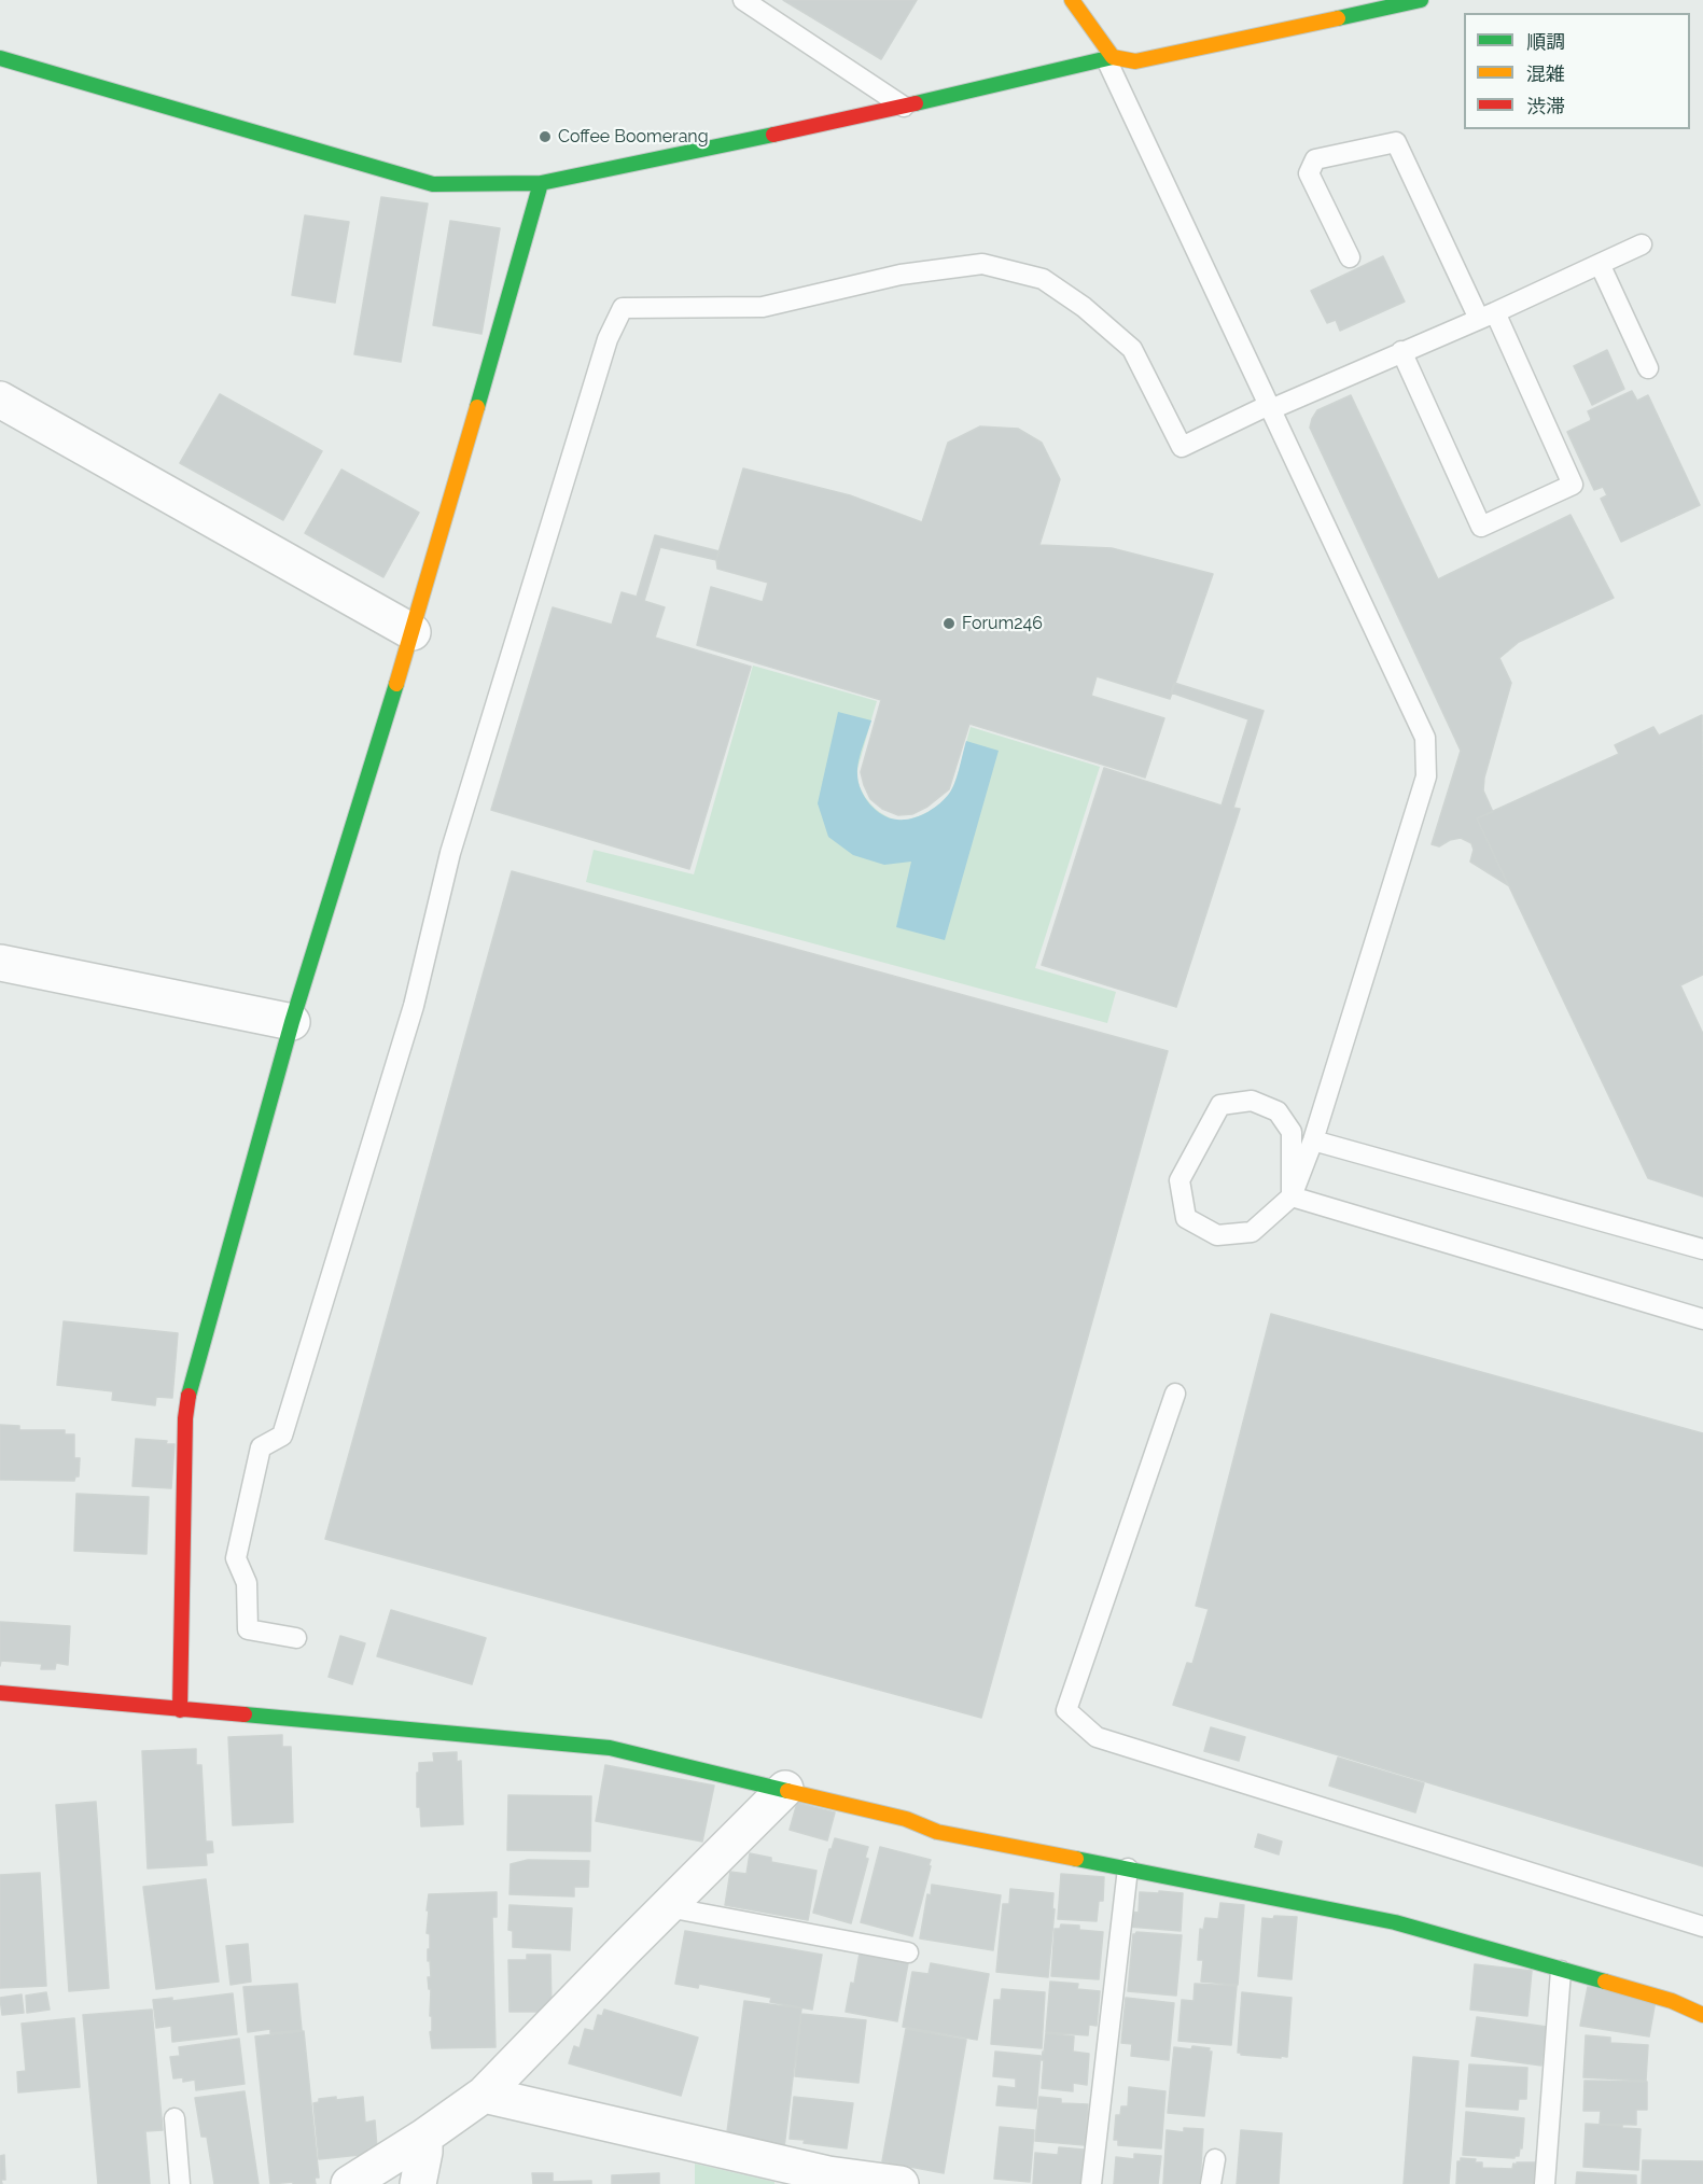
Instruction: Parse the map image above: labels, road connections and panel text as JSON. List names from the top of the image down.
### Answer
{
  "places": ["Coffee Boomerang", "Forum246"],
  "legend": ["順調", "混雑", "渋滞"]
}
